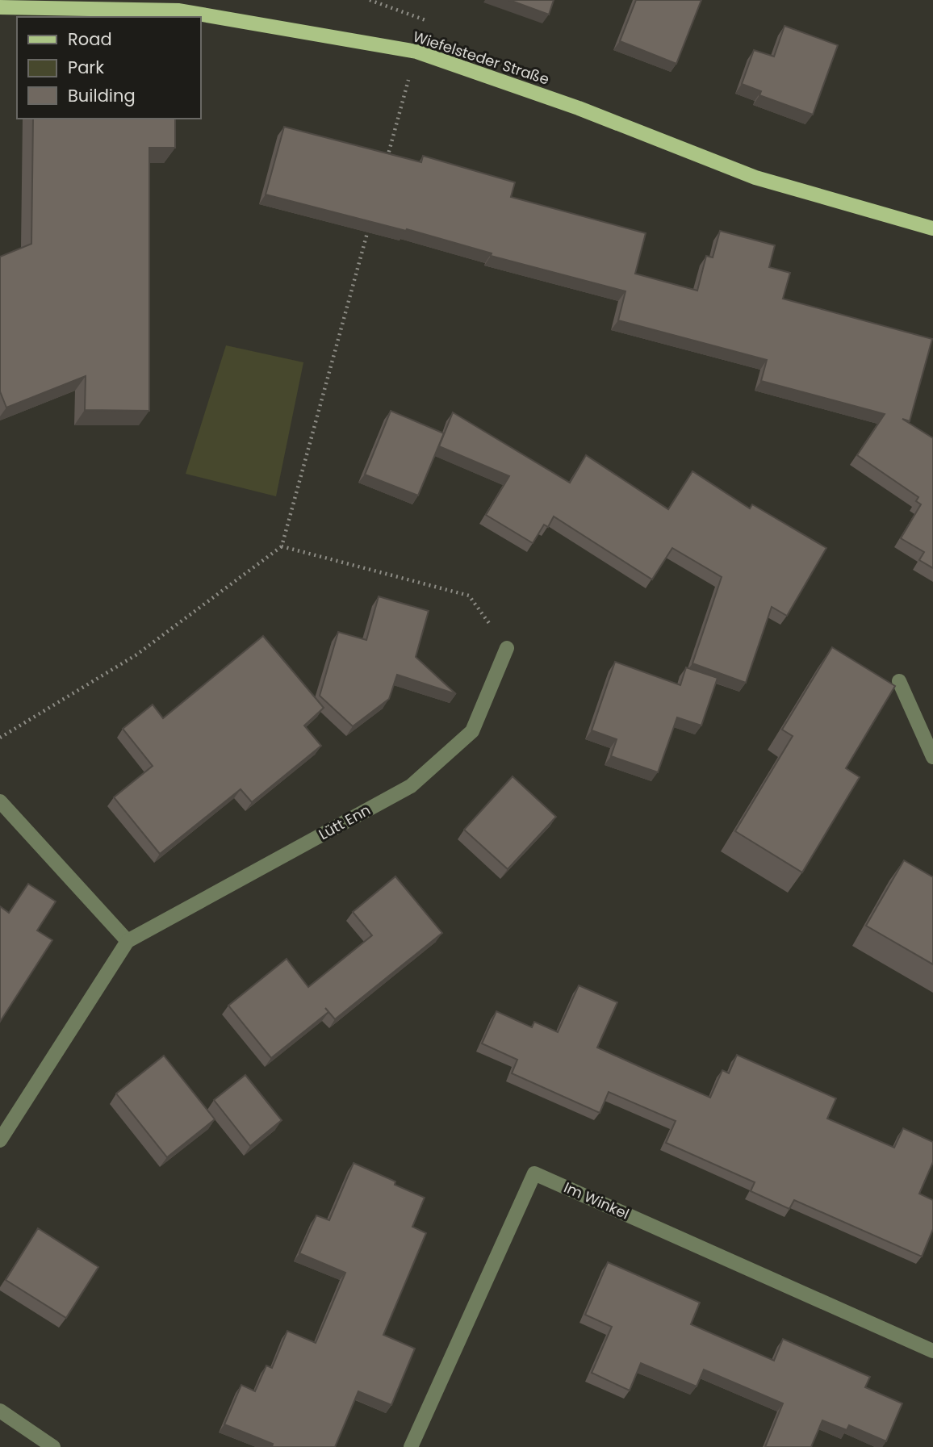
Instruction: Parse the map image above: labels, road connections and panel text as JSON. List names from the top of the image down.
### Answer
{
  "streets": {
    "main road": ["Wiefelsteder Straße"],
    "street": ["Lütt Enn", "Im Winkel"]
  },
  "legend": ["Road", "Park", "Building"]
}
